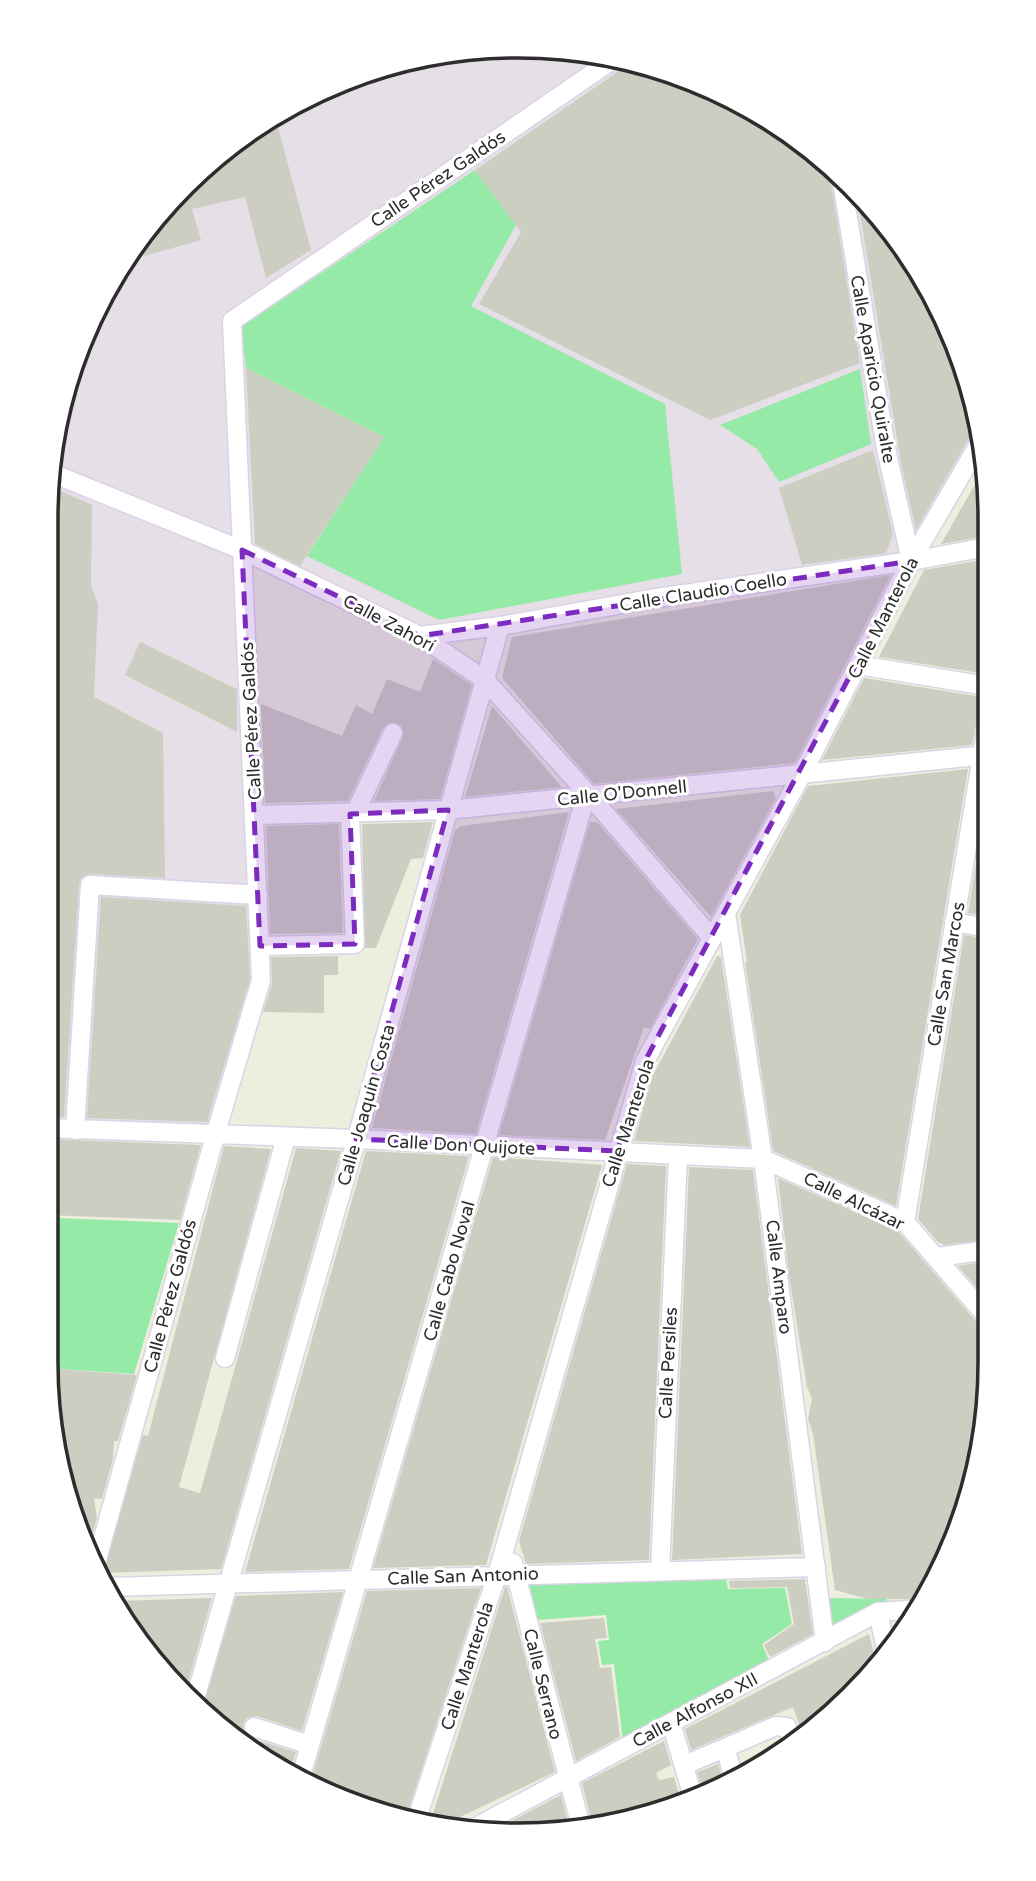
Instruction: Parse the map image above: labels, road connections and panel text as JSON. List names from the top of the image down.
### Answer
{
  "streets": {
    "street": [
      "Calle Pérez Galdós",
      "Calle Aparicio Quiralte",
      "Calle Claudio Coello",
      "Calle Manterola",
      "Calle Zahorí",
      "Calle O'Donnell",
      "Calle San Marcos",
      "Calle Joaquín Costa",
      "Calle Don Quijote",
      "Calle Alcázar",
      "Calle Cabo Noval",
      "Calle Amparo",
      "Calle Persiles",
      "Calle San Antonio",
      "Calle Serrano",
      "Calle Alfonso XII"
    ]
  },
  "crossings": [
    ["Calle Pérez Galdós", "Calle Zahorí"],
    ["Calle Pérez Galdós", "Calle O'Donnell"],
    ["Calle Pérez Galdós", "Calle Don Quijote"],
    ["Calle Aparicio Quiralte", "Calle Claudio Coello"],
    ["Calle Aparicio Quiralte", "Calle Manterola"],
    ["Calle Claudio Coello", "Calle Manterola"],
    ["Calle Claudio Coello", "Calle Zahorí"],
    ["Calle Claudio Coello", "Calle Joaquín Costa"],
    ["Calle Manterola", "Calle Zahorí"],
    ["Calle Manterola", "Calle O'Donnell"],
    ["Calle Manterola", "Calle Don Quijote"],
    ["Calle Manterola", "Calle Amparo"],
    ["Calle Manterola", "Calle San Antonio"],
    ["Calle Manterola", "Calle Serrano"],
    ["Calle Zahorí", "Calle O'Donnell"],
    ["Calle Zahorí", "Calle Joaquín Costa"],
    ["Calle Zahorí", "Calle Cabo Noval"],
    ["Calle O'Donnell", "Calle Joaquín Costa"],
    ["Calle O'Donnell", "Calle Cabo Noval"],
    ["Calle San Marcos", "Calle Alcázar"],
    ["Calle Joaquín Costa", "Calle Don Quijote"],
    ["Calle Joaquín Costa", "Calle San Antonio"],
    ["Calle Don Quijote", "Calle Alcázar"],
    ["Calle Don Quijote", "Calle Cabo Noval"],
    ["Calle Don Quijote", "Calle Amparo"],
    ["Calle Don Quijote", "Calle Persiles"],
    ["Calle Alcázar", "Calle Amparo"],
    ["Calle Cabo Noval", "Calle San Antonio"],
    ["Calle Amparo", "Calle San Antonio"],
    ["Calle Amparo", "Calle Alfonso XII"],
    ["Calle Persiles", "Calle San Antonio"],
    ["Calle San Antonio", "Calle Serrano"],
    ["Calle Serrano", "Calle Alfonso XII"]
  ]
}
